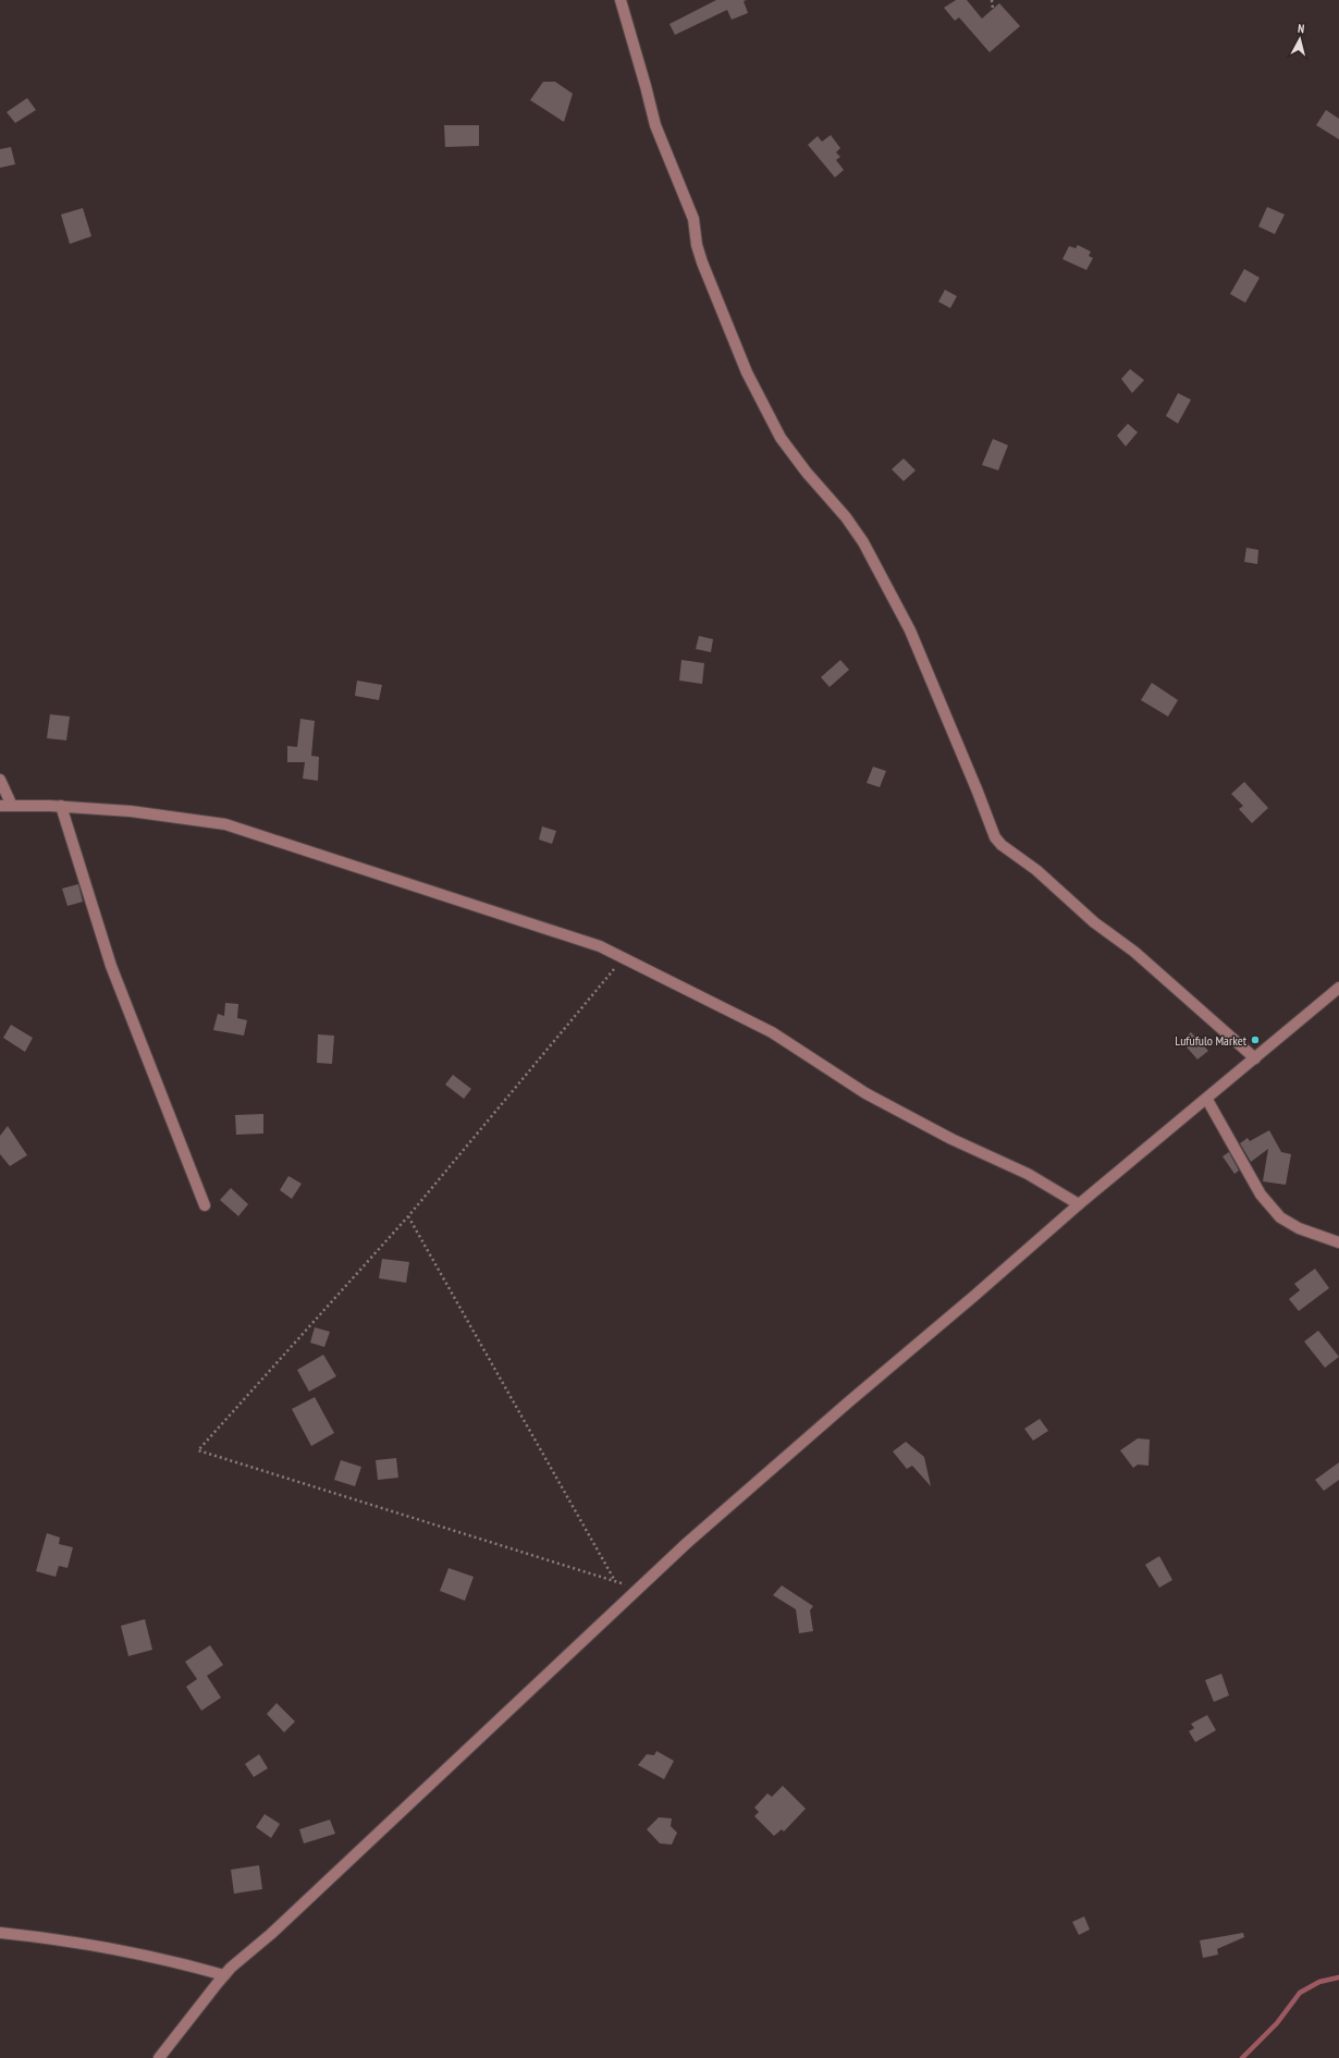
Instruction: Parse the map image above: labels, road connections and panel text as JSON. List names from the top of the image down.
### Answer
{
  "places": ["Lufufulo Market"],
  "north": "top"
}
